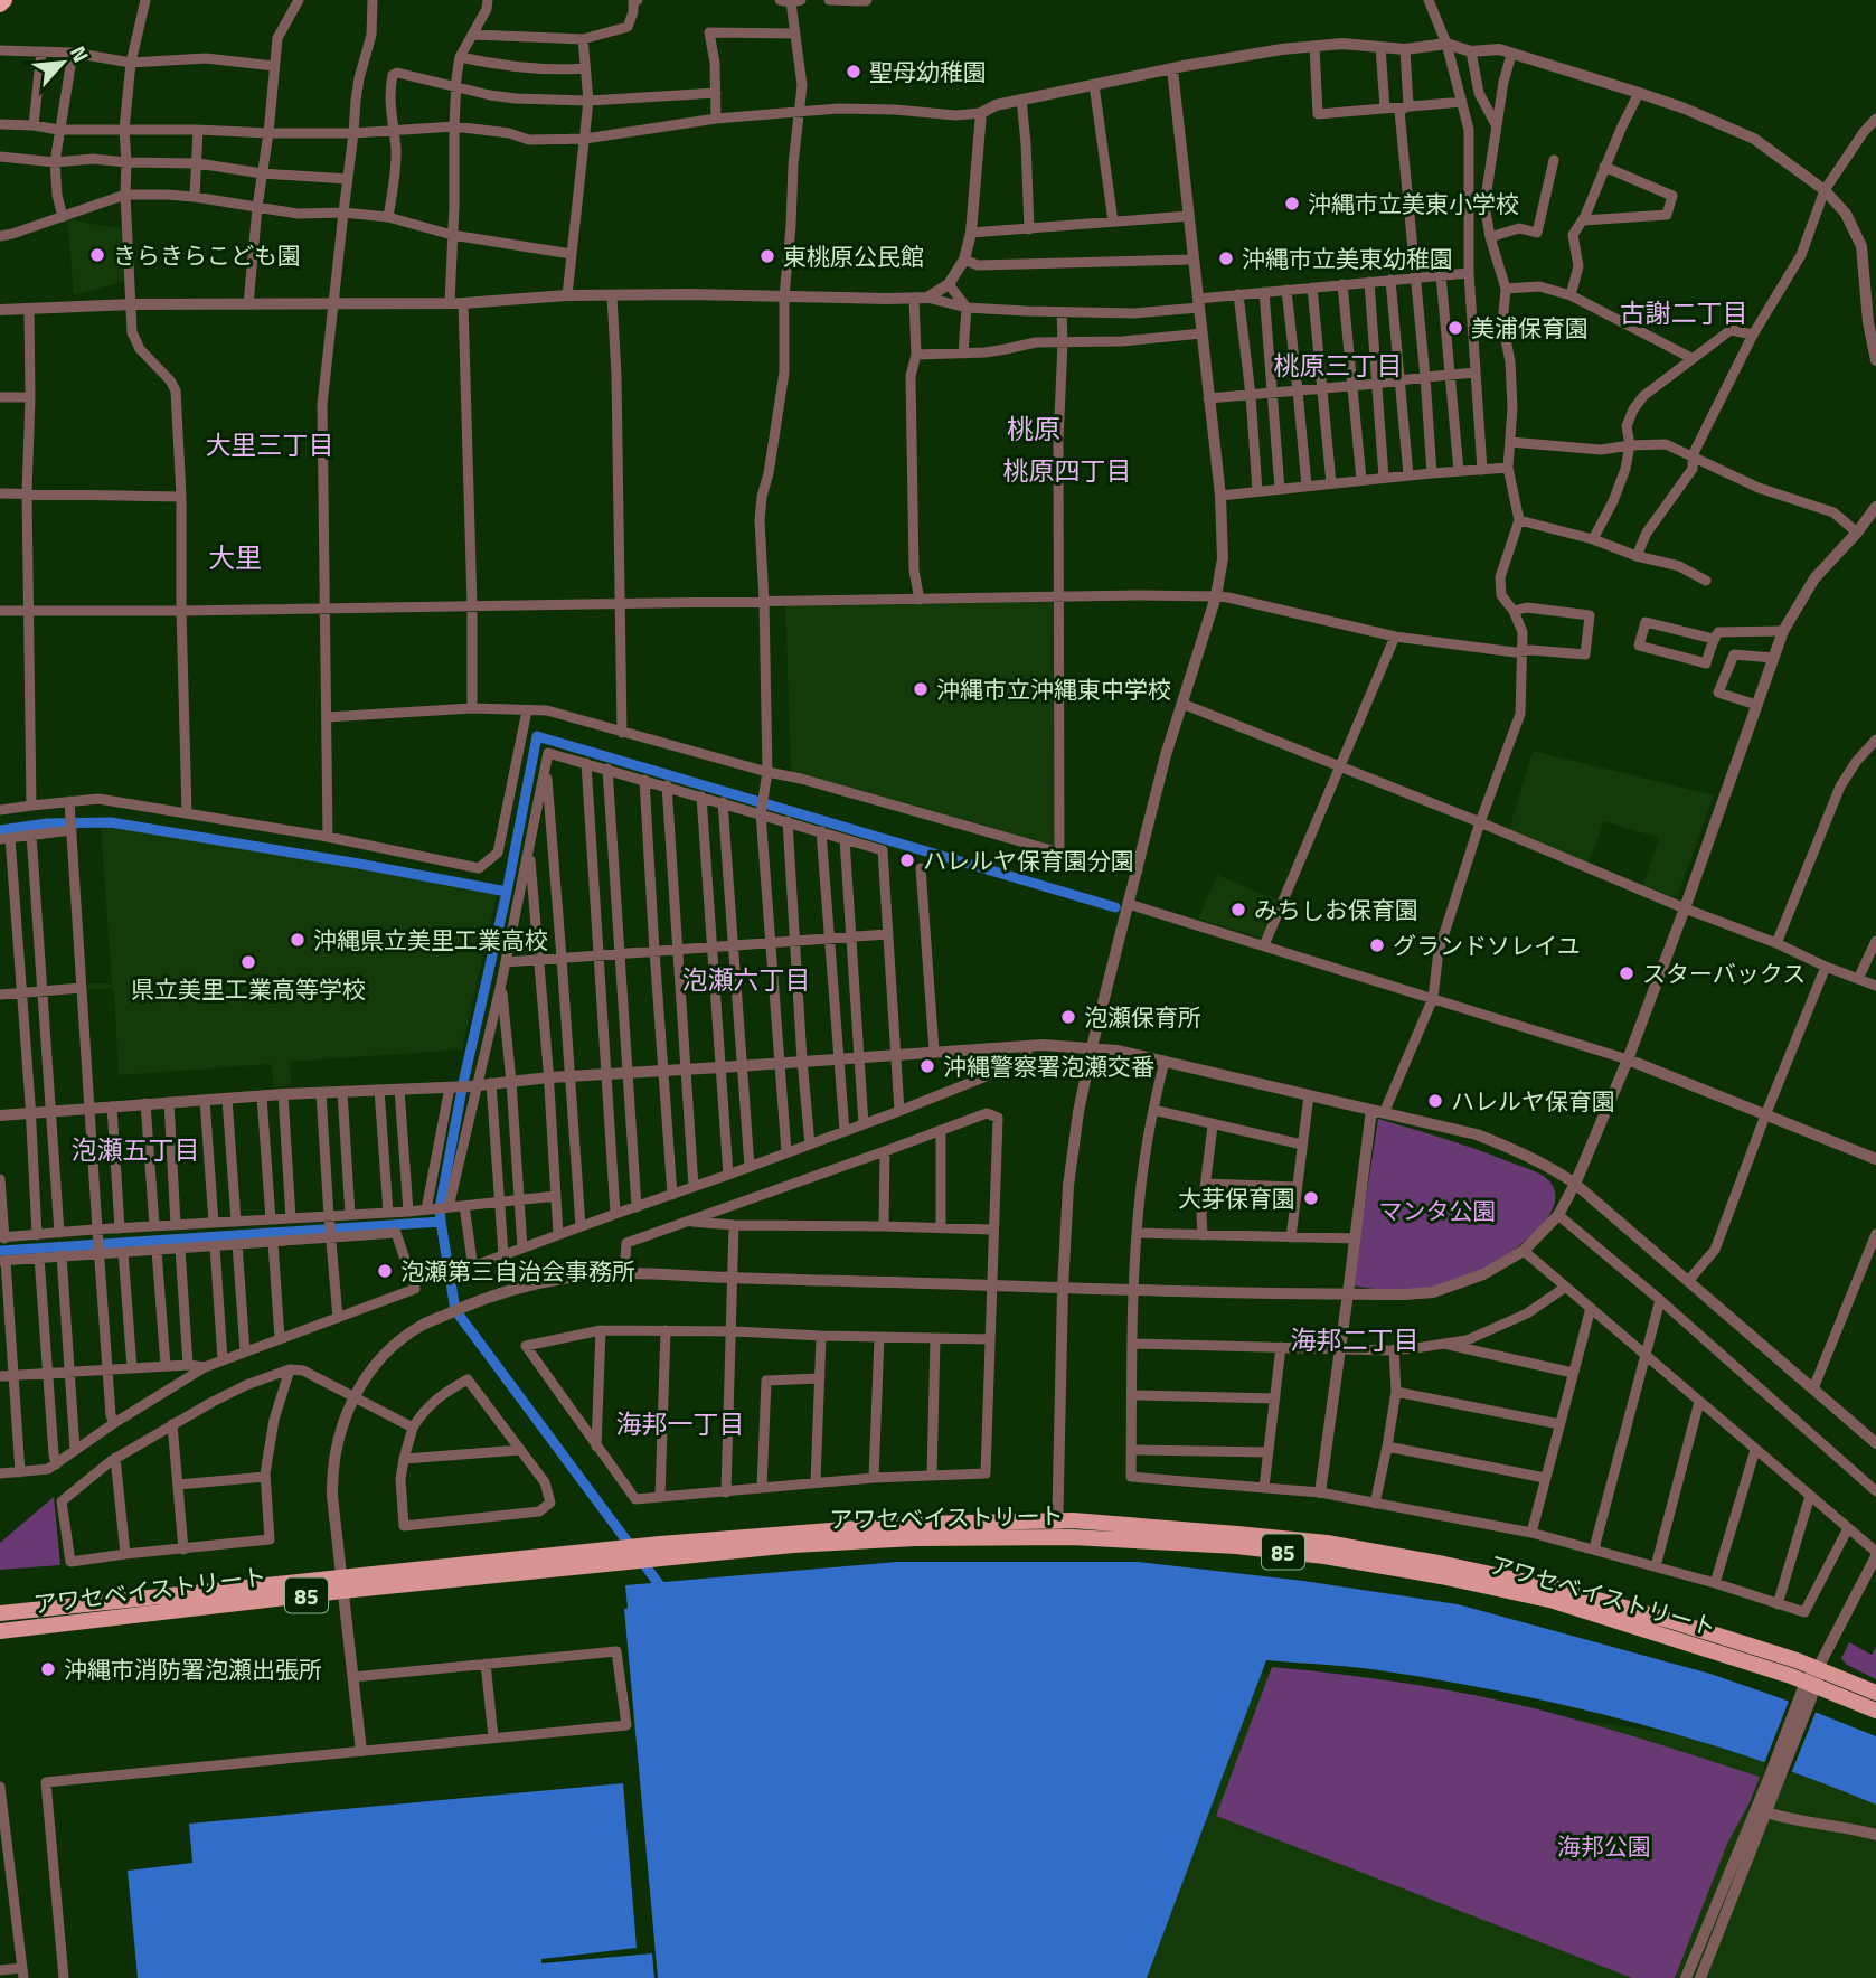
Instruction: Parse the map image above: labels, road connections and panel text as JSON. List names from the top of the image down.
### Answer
{
  "streets": {
    "main road": ["アワセベイストリート", "85"]
  },
  "districts": [
    "古謝二丁目",
    "桃原三丁目",
    "桃原",
    "大里三丁目",
    "桃原四丁目",
    "大里",
    "泡瀬六丁目",
    "泡瀬五丁目",
    "海邦二丁目",
    "海邦一丁目"
  ],
  "parks": ["マンタ公園", "海邦公園"],
  "places": [
    "聖母幼稚園",
    "沖縄市立美東小学校",
    "きらきらこども園",
    "東桃原公民館",
    "沖縄市立美東幼稚園",
    "美浦保育園",
    "沖縄市立沖縄東中学校",
    "ハレルヤ保育園分園",
    "みちしお保育園",
    "沖縄県立美里工業高校",
    "グランドソレイユ",
    "県立美里工業高等学校",
    "スターバックス",
    "泡瀬保育所",
    "沖縄警察署泡瀬交番",
    "ハレルヤ保育園",
    "大芽保育園",
    "泡瀬第三自治会事務所",
    "沖縄市消防署泡瀬出張所"
  ],
  "north": "top right"
}
